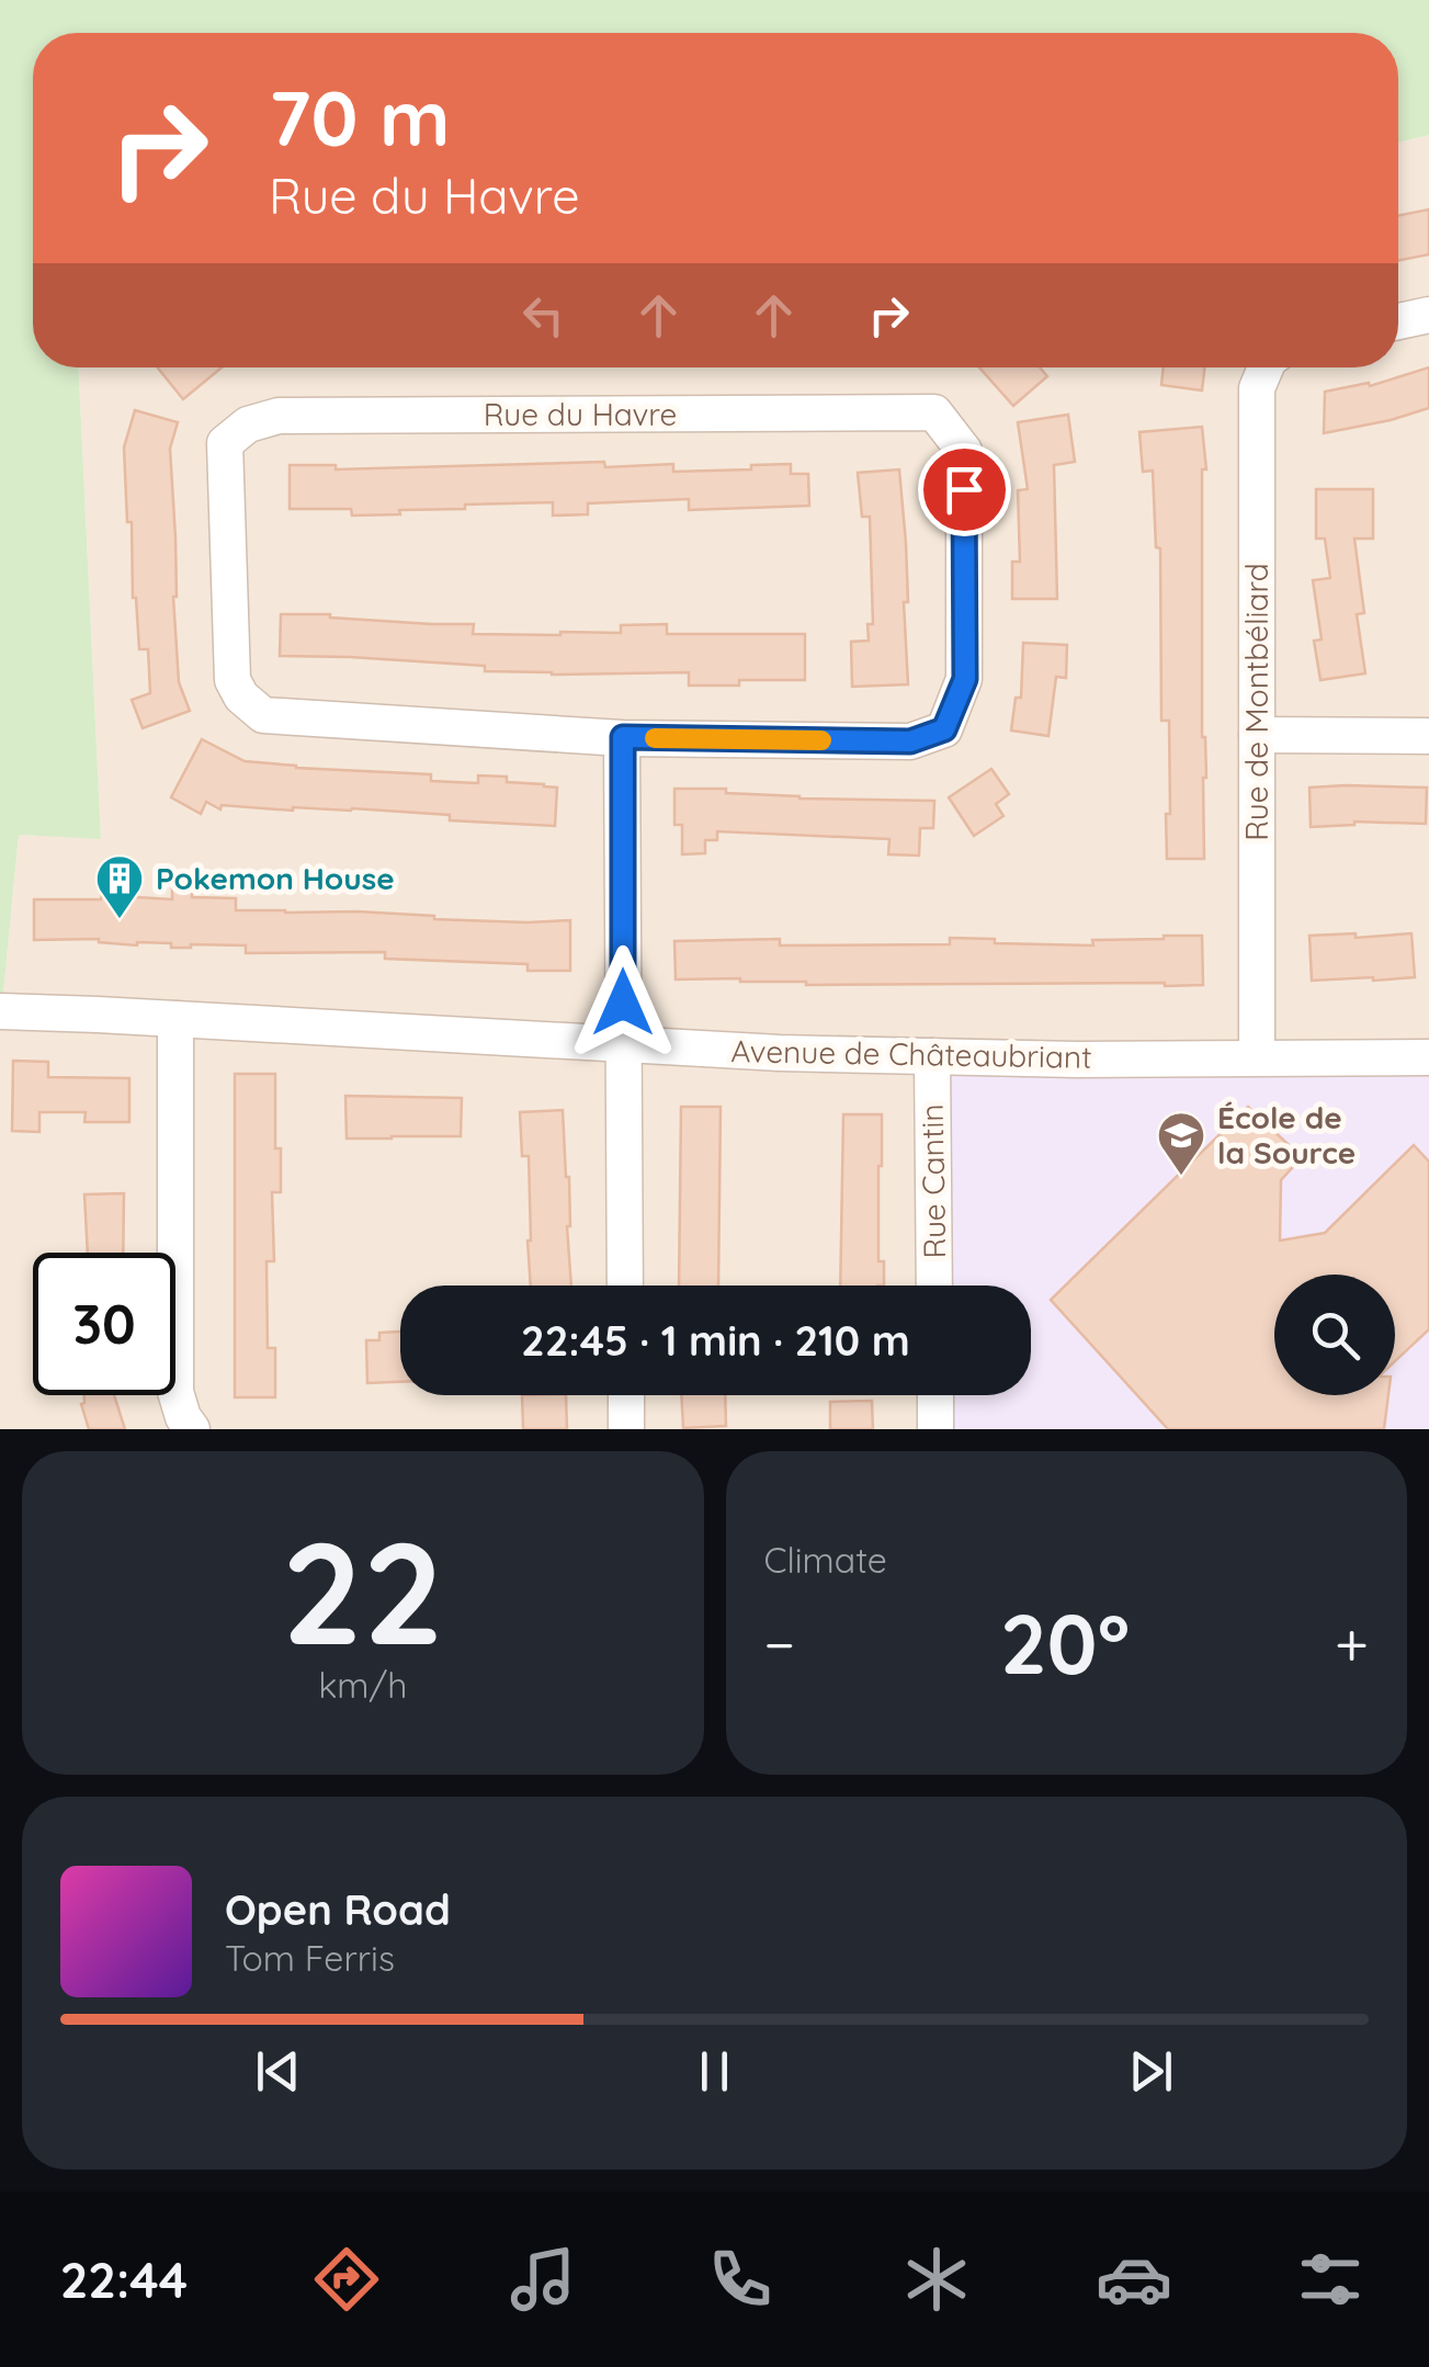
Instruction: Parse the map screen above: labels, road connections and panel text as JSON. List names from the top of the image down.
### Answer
{
  "streets": {
    "street": [
      "Rue du Havre",
      "Rue de Montbéliard",
      "Avenue de Châteaubriant",
      "Rue Cantin"
    ]
  },
  "crossings": [
    ["Rue de Montbéliard", "Avenue de Châteaubriant"],
    ["Avenue de Châteaubriant", "Rue Cantin"]
  ],
  "places": {
    "building": ["Pokemon House"],
    "school or university": ["École de la Source"]
  },
  "page": {
    "turn": ["70 m", "Rue du Havre"],
    "limit": "30",
    "trip": "22:45 · 1 min · 210 m",
    "tile": [
      ["22", "km/h"],
      "Climate"
    ],
    "heat": ["−", "20°", "+"],
    "song": ["Open Road", "Tom Ferris"],
    "tabs": "22:44"
  }
}
